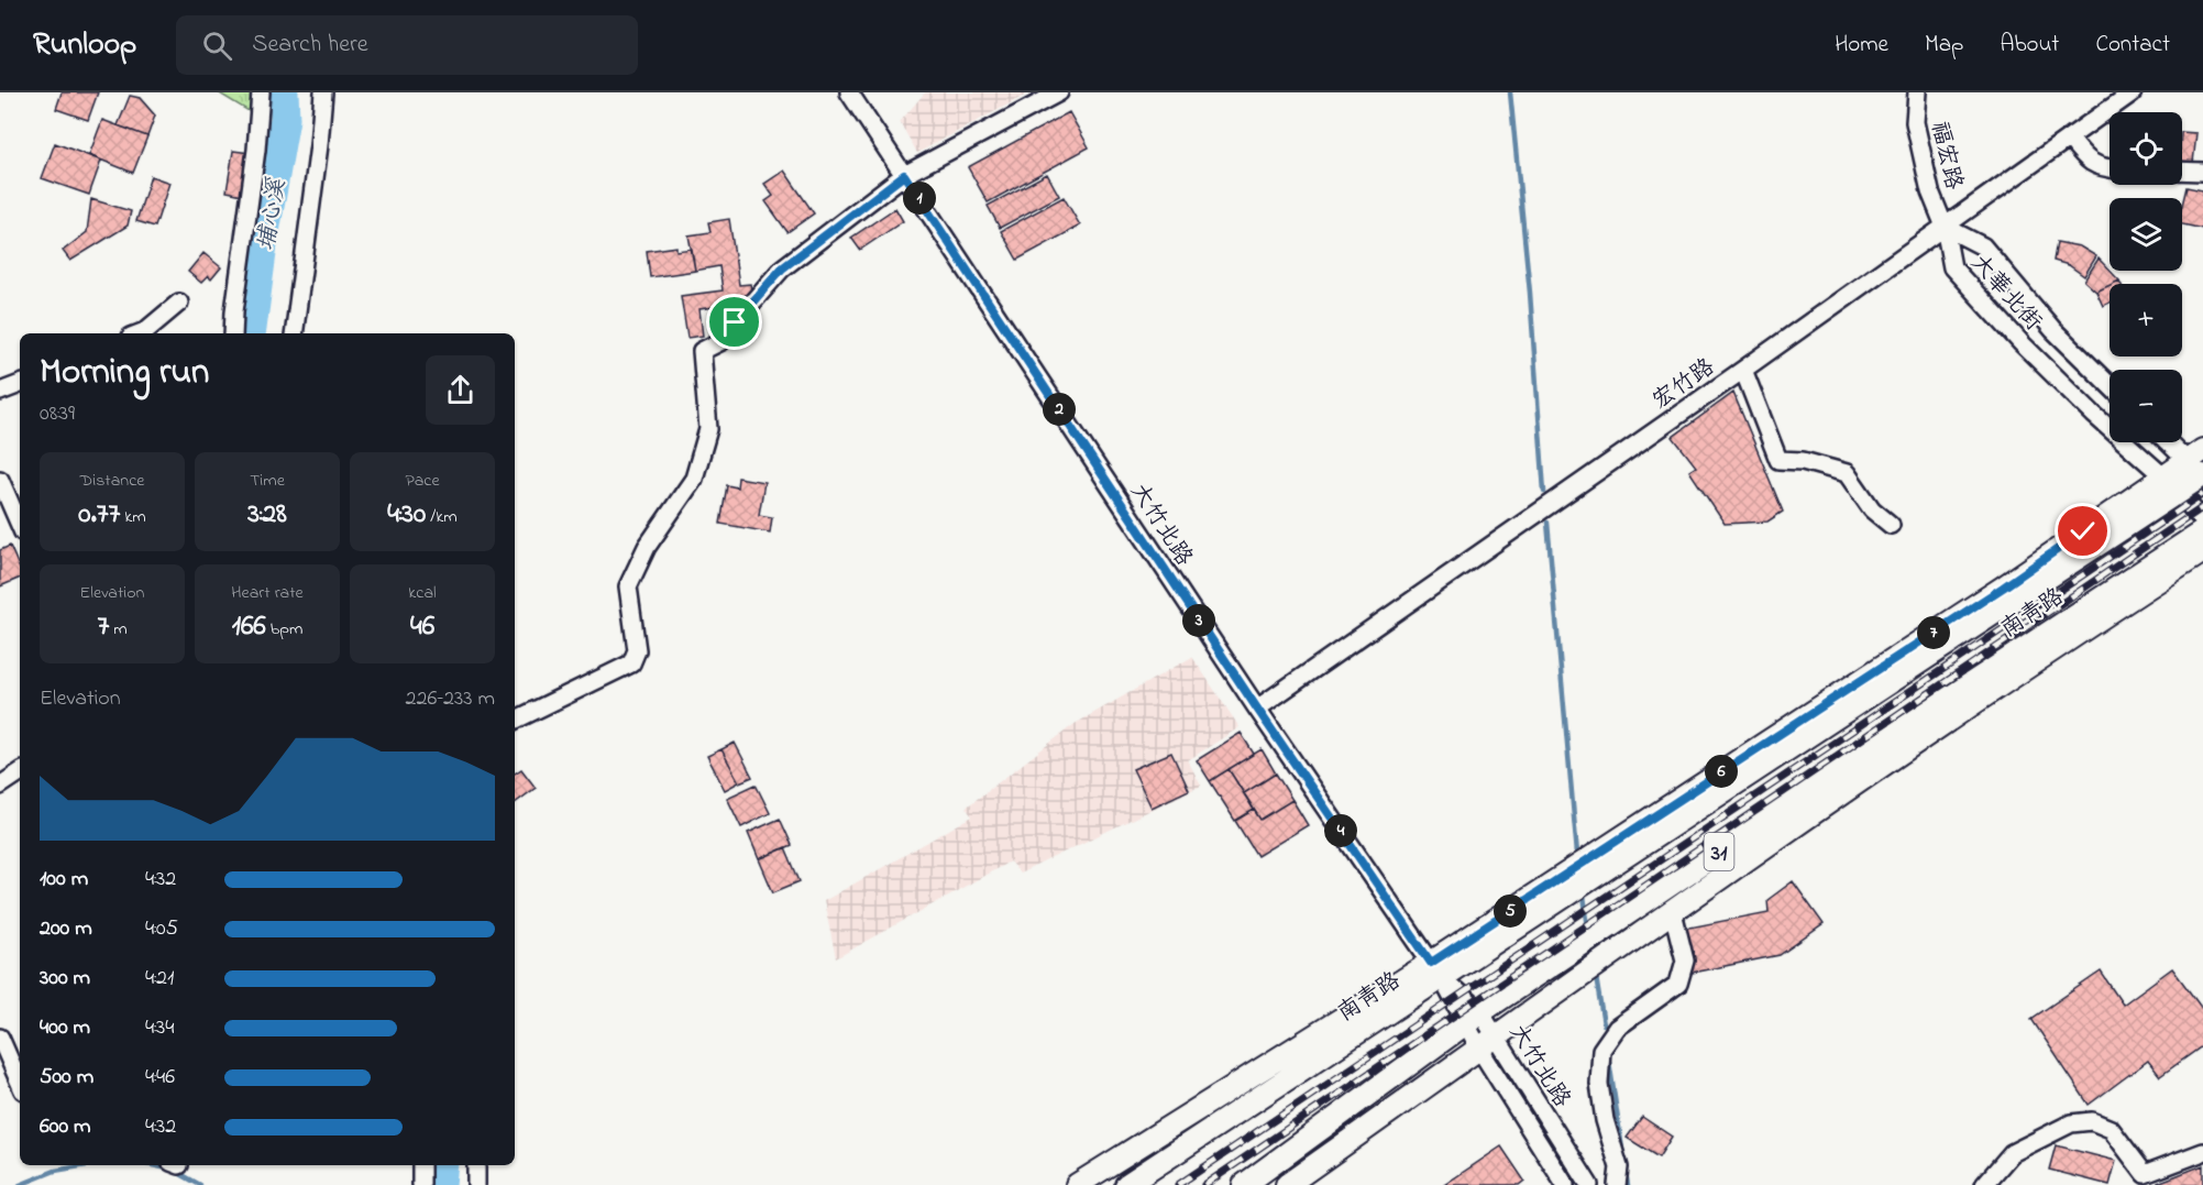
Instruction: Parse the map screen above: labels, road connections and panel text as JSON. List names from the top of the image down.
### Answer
{
  "streets": {
    "main road": ["南青路", "31"],
    "street": [
      "福宏路",
      "大華北街",
      "宏竹路",
      "大竹北路"
    ]
  },
  "crossings": [
    ["福宏路", "大華北街"],
    ["福宏路", "宏竹路"],
    ["大華北街", "宏竹路"],
    ["大華北街", "南青路"],
    ["大華北街", "31"],
    ["宏竹路", "大竹北路"],
    ["大竹北路", "南青路"],
    ["大竹北路", "31"],
    ["南青路", "31"]
  ],
  "water": ["埔心溪"],
  "page": {
    "header": "Runloop",
    "search": "Search here",
    "nav": [
      "Home",
      "Map",
      "About",
      "Contact"
    ],
    "map_buttons": ["+", "−"],
    "pins": [
      "1",
      "2",
      "3",
      "7",
      "6",
      "4",
      "5"
    ],
    "heading": ["Morning run", "08:39"],
    "stats": [
      ["Distance", "0.77 km"],
      ["Time", "3:28"],
      ["Pace", "4:30 /km"],
      ["Elevation", "7 m"],
      ["Heart rate", "166 bpm"],
      ["kcal", "46"]
    ],
    "chart": ["Elevation", "226–233 m"],
    "list": [
      {
        "name": "100 m",
        "note": "4:32"
      },
      {
        "name": "200 m",
        "note": "4:05"
      },
      {
        "name": "300 m",
        "note": "4:21"
      },
      {
        "name": "400 m",
        "note": "4:34"
      },
      {
        "name": "500 m",
        "note": "4:46"
      },
      {
        "name": "600 m",
        "note": "4:32"
      }
    ]
  }
}
